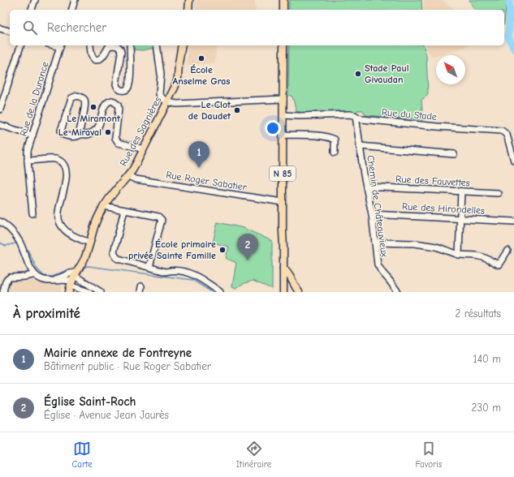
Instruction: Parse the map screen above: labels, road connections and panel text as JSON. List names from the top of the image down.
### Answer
{
  "streets": {
    "main road": ["Rue des Sagnières", "N 85"],
    "street": [
      "Rue de la Durance",
      "Rue du Stade",
      "Rue Roger Sabatier",
      "Rue des Fauvettes",
      "Chemin de Châteauvieux",
      "Rue des Hirondelles"
    ]
  },
  "crossings": [
    ["Rue du Stade", "N 85"],
    ["Rue du Stade", "Chemin de Châteauvieux"],
    ["Rue des Sagnières", "Rue Roger Sabatier"],
    ["N 85", "Rue Roger Sabatier"],
    ["Rue des Fauvettes", "Chemin de Châteauvieux"],
    ["Chemin de Châteauvieux", "Rue des Hirondelles"]
  ],
  "places": [
    "École Anselme Gras",
    "Stade Paul Givaudan",
    "Le Miramont",
    "Le Clot de Daudet",
    "Le Miraval",
    "École primaire privée Sainte Famille"
  ],
  "north": "top left",
  "page": {
    "search": "Rechercher",
    "pins": ["1", "2"],
    "heading": ["À proximité", "2 résultats"],
    "list": [
      {
        "mark": "1",
        "name": "Mairie annexe de Fontreyne",
        "note": "Bâtiment public · Rue Roger Sabatier",
        "value": "140 m"
      },
      {
        "mark": "2",
        "name": "Église Saint-Roch",
        "note": "Église · Avenue Jean Jaurès",
        "value": "230 m"
      }
    ],
    "nav": ["Carte", "Itinéraire", "Favoris"]
  }
}
